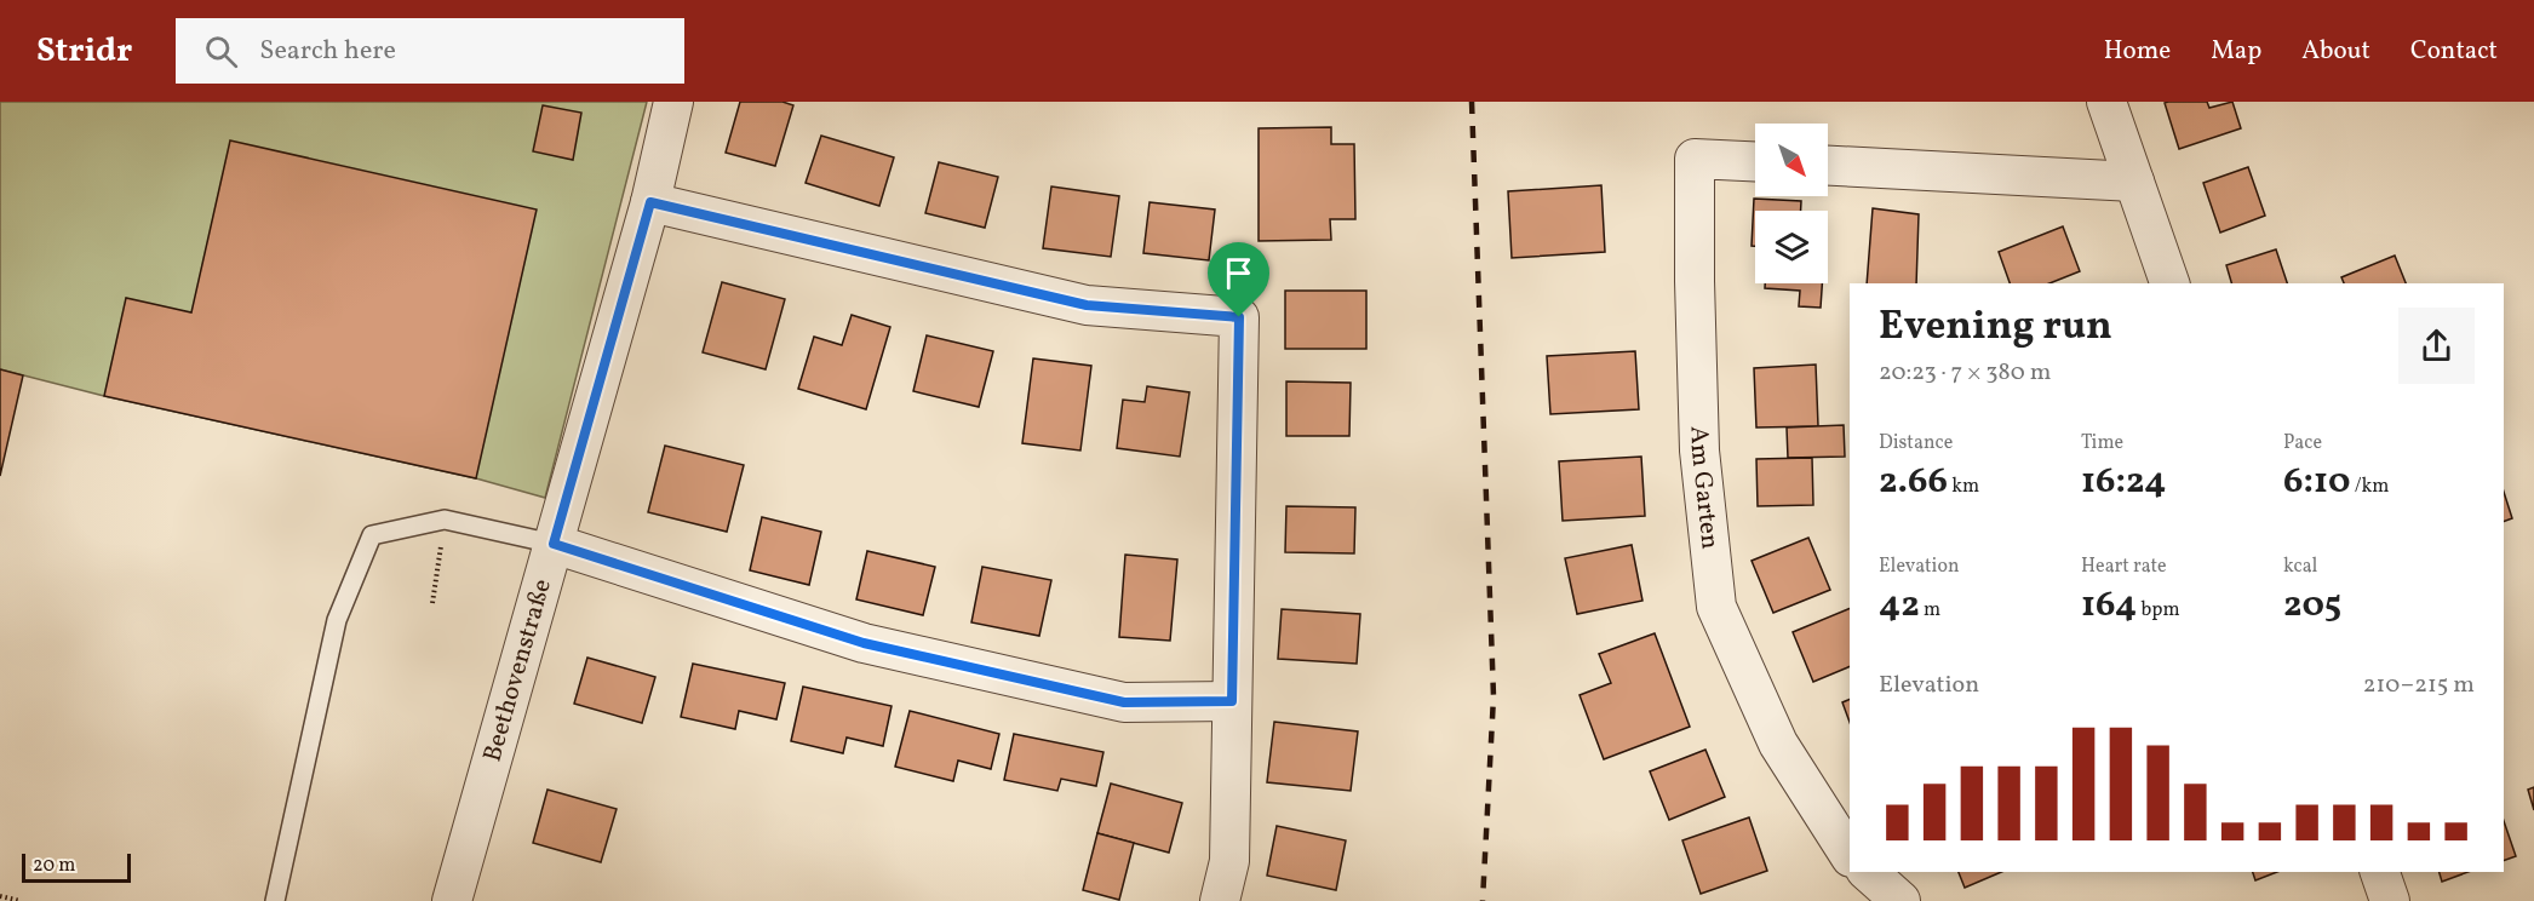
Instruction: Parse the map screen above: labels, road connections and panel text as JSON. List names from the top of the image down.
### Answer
{
  "streets": {
    "street": ["Am Garten", "Beethovenstraße"]
  },
  "scale_bar": "20 m",
  "north": "bottom right",
  "page": {
    "header": "Stridr",
    "search": "Search here",
    "nav": [
      "Home",
      "Map",
      "About",
      "Contact"
    ],
    "heading": ["Evening run", "20:23 · 7 × 380 m"],
    "stats": [
      ["Distance", "2.66 km"],
      ["Time", "16:24"],
      ["Pace", "6:10 /km"],
      ["Elevation", "42 m"],
      ["Heart rate", "164 bpm"],
      ["kcal", "205"]
    ],
    "chart": ["Elevation", "210–215 m"],
    "scale": "20 m"
  }
}
